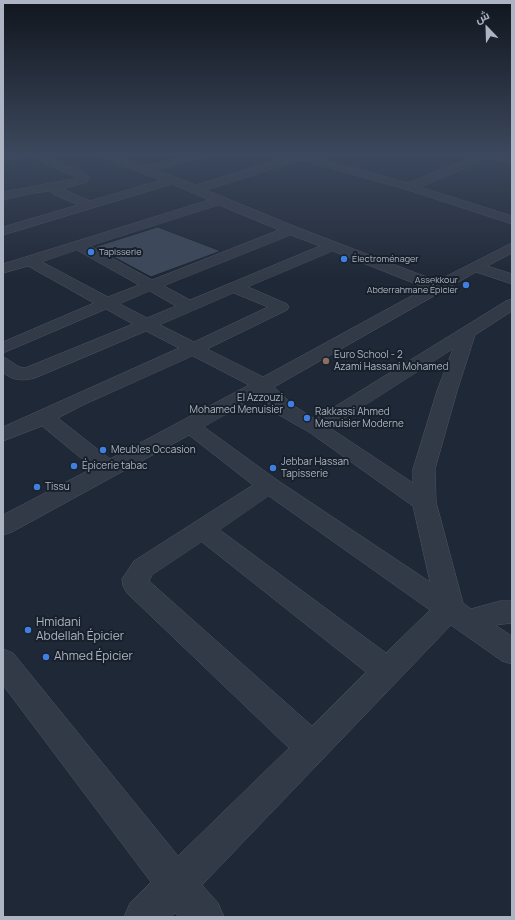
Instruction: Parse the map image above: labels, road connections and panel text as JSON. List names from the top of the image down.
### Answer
{
  "places": [
    "Tapisserie",
    "Électroménager",
    "Assekkour Abderrahmane Épicier",
    "Euro School - 2 Azami Hassani Mohamed",
    "El Azzouzi Mohamed Menuisier",
    "Rakkassi Ahmed Menuisier Moderne",
    "Meubles Occasion",
    "Épicerie tabac",
    "Jebbar Hassan Tapisserie",
    "Tissu",
    "Hmidani Abdellah Épicier",
    "Ahmed Épicier"
  ],
  "north": "top left"
}
